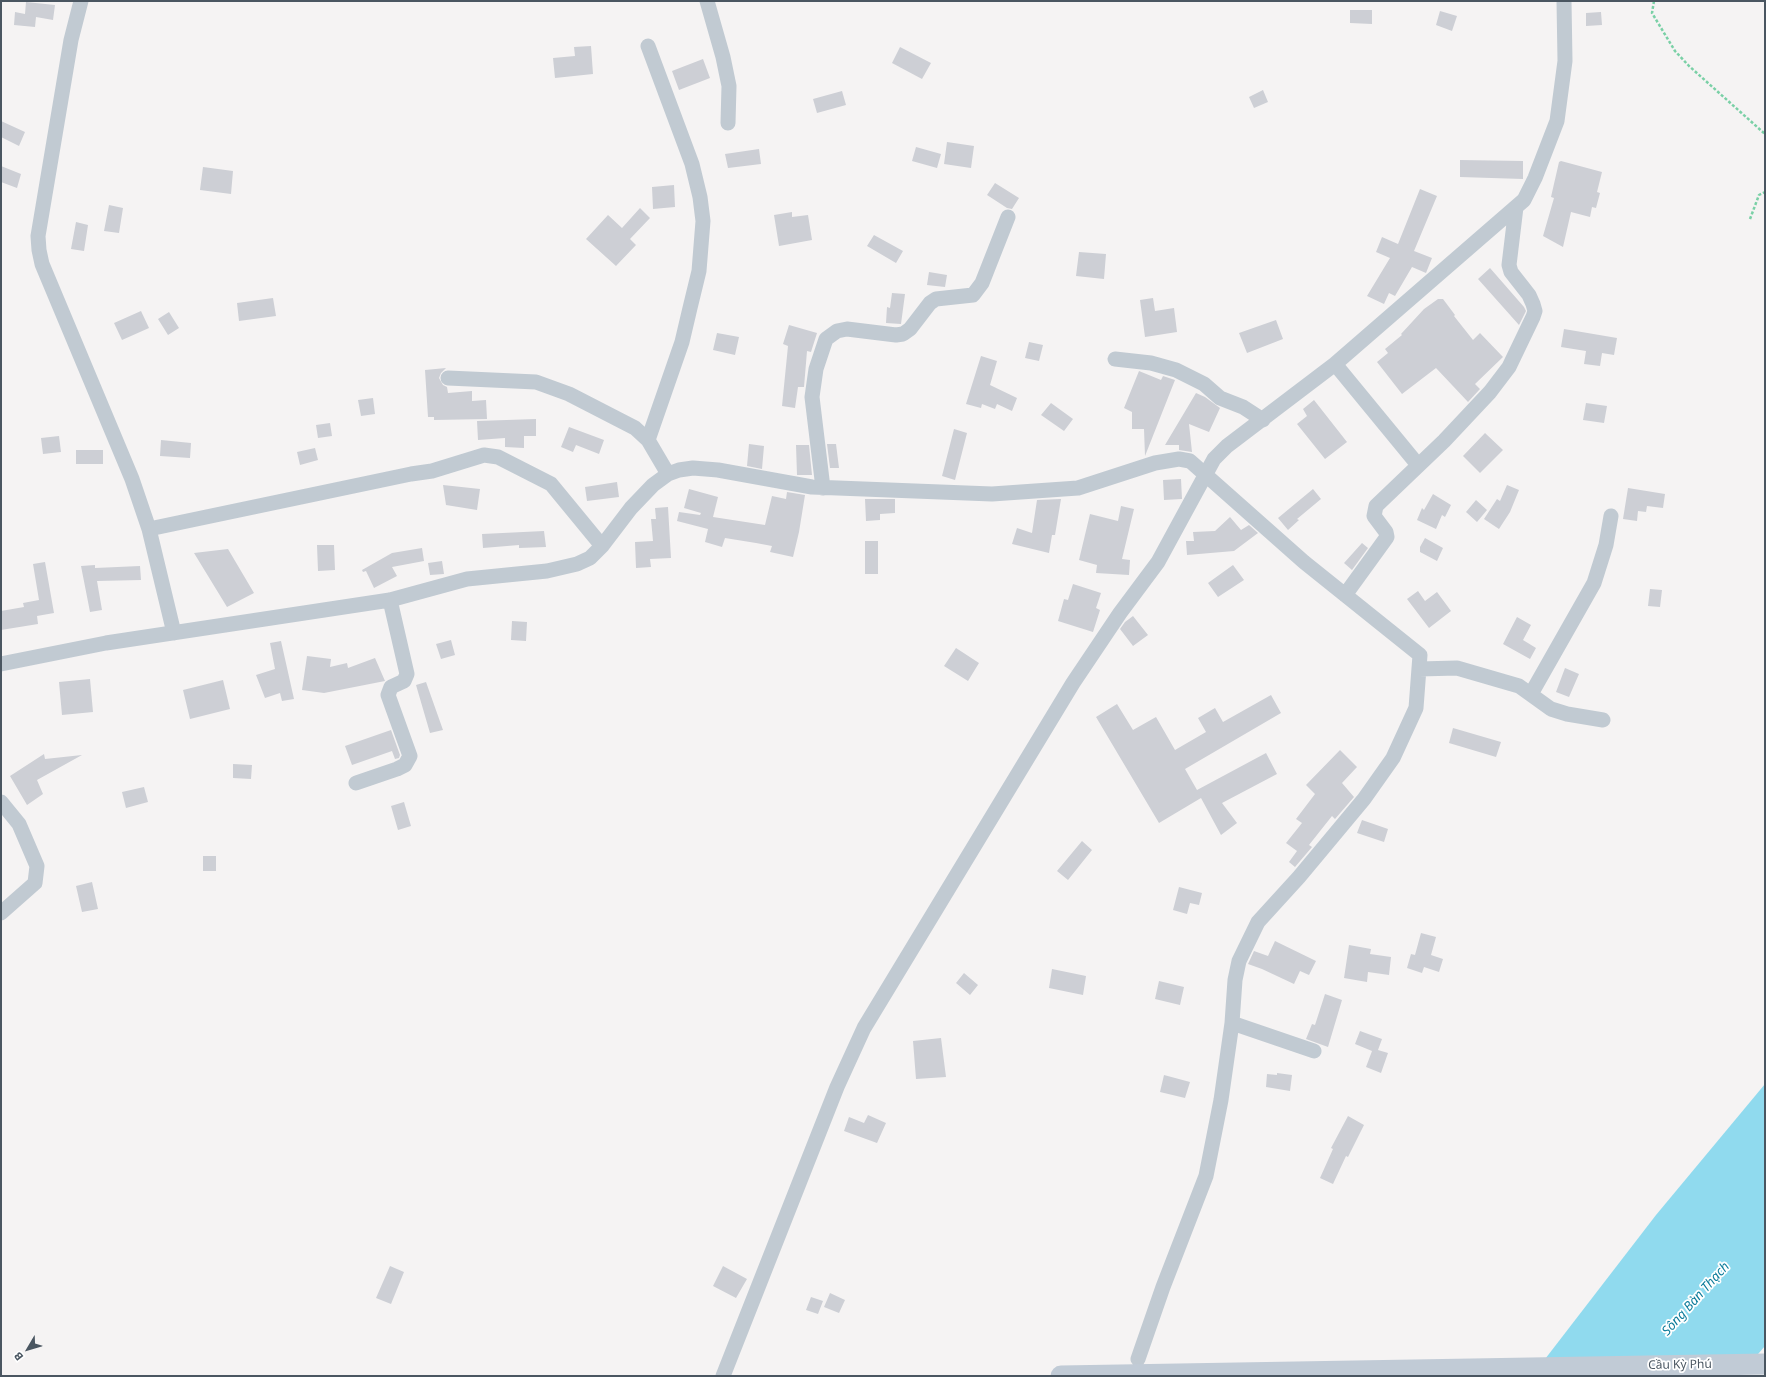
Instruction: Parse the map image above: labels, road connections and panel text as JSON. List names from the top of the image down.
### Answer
{
  "streets": {
    "main road": ["Cầu Kỳ Phú"]
  },
  "water": ["Sông Bàn Thạch"],
  "north": "bottom left"
}
